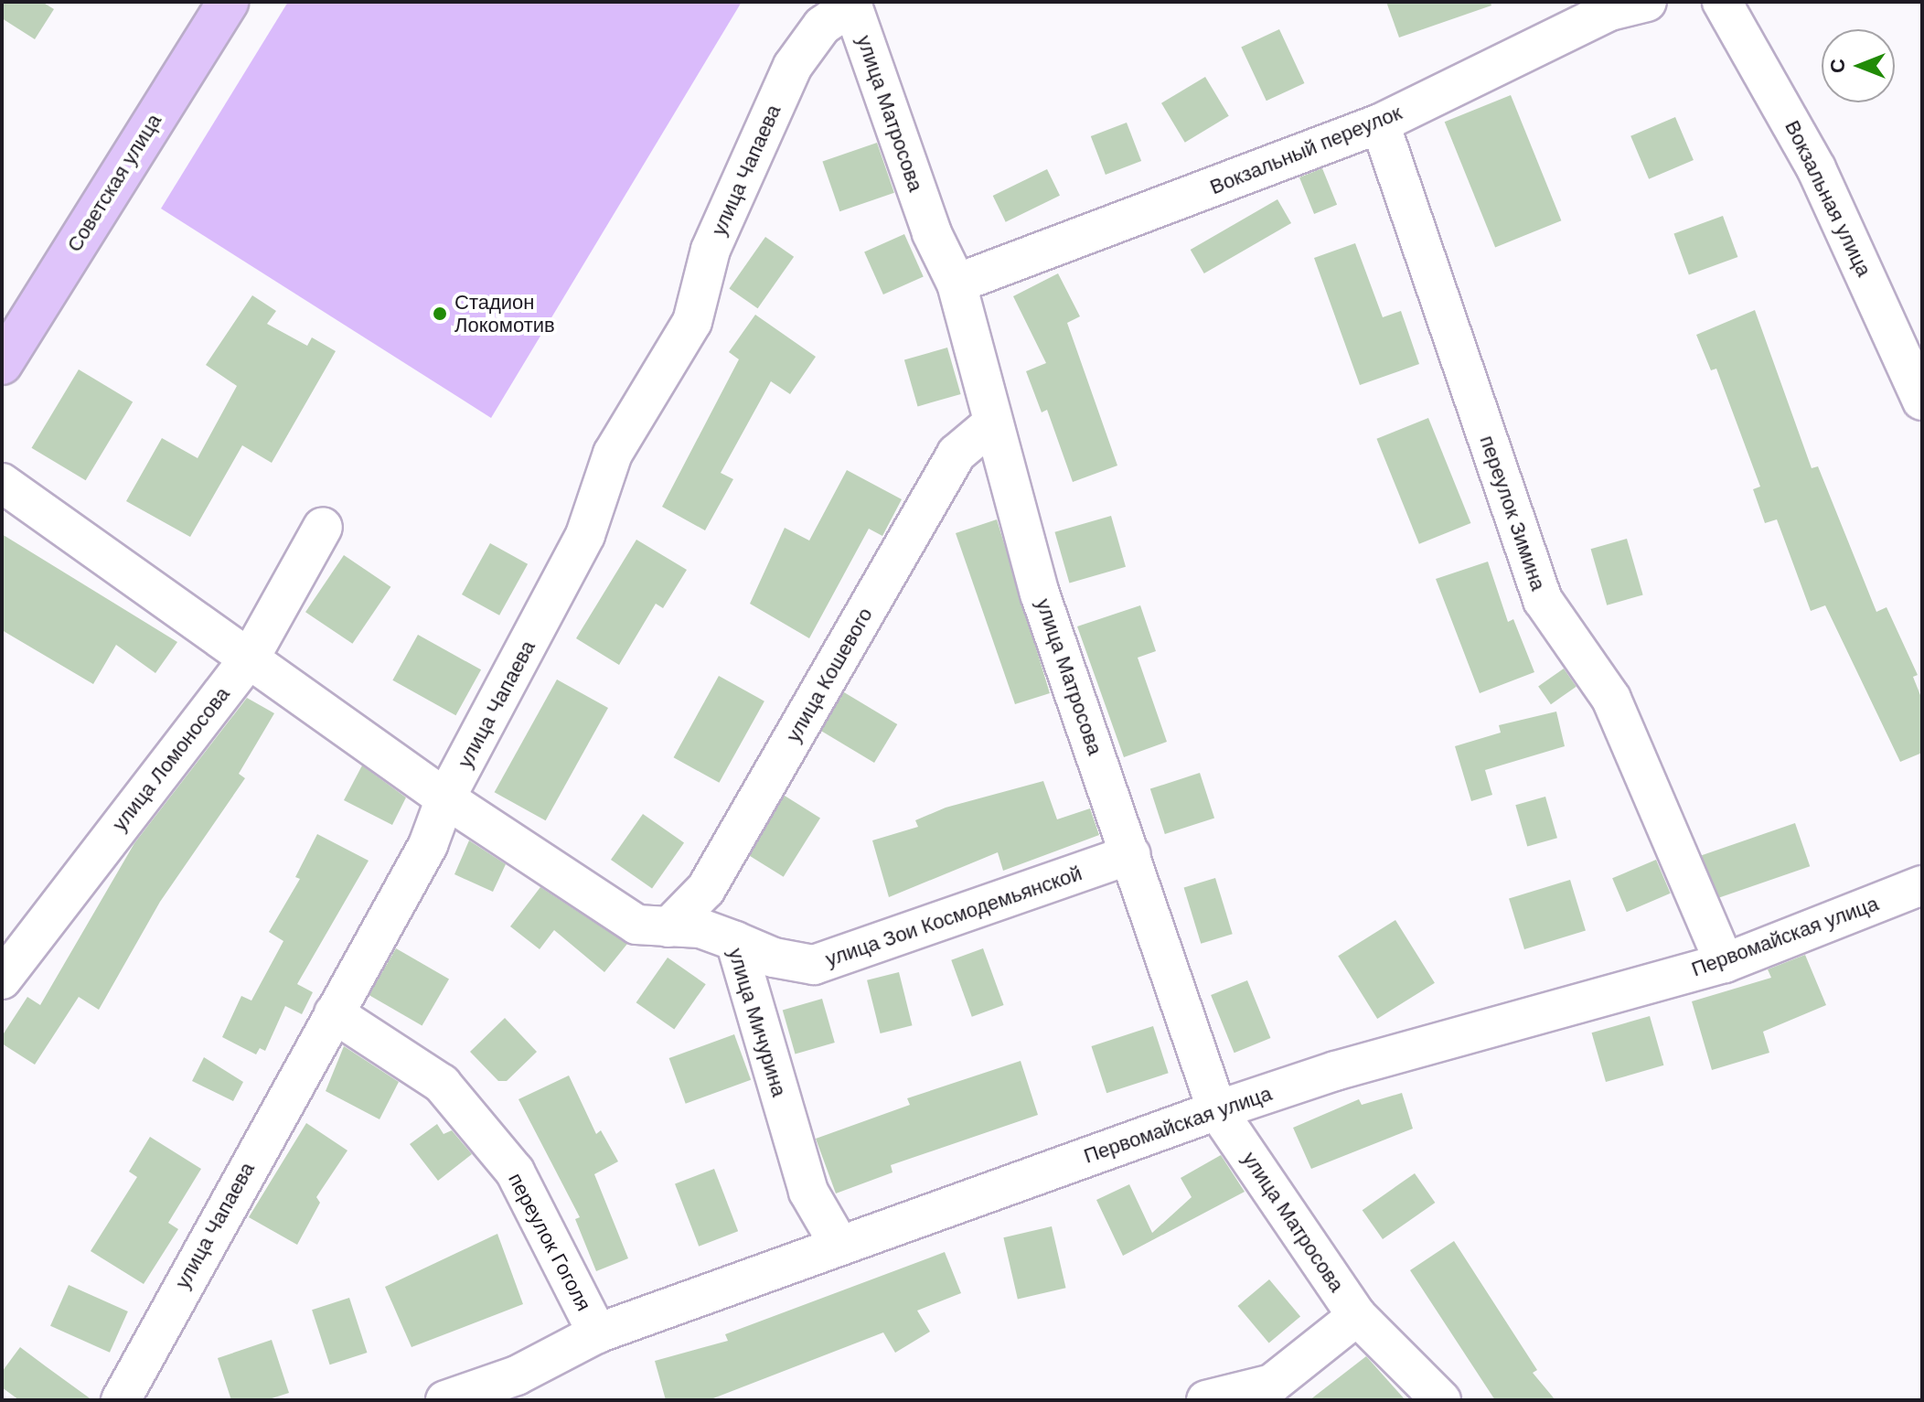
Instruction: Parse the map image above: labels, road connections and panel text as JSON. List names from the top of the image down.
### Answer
{
  "streets": {
    "main road": ["Советская улица"],
    "street": [
      "улица Матросова",
      "Вокзальный переулок",
      "улица Чапаева",
      "Вокзальная улица",
      "переулок Зимина",
      "улица Кошевого",
      "улица Ломоносова",
      "улица Зои Космодемьянской",
      "Первомайская улица",
      "улица Мичурина",
      "переулок Гоголя"
    ]
  },
  "crossings": [
    ["улица Матросова", "Вокзальный переулок"],
    ["улица Матросова", "улица Чапаева"],
    ["улица Матросова", "улица Кошевого"],
    ["улица Матросова", "улица Зои Космодемьянской"],
    ["улица Матросова", "Первомайская улица"],
    ["Вокзальный переулок", "переулок Зимина"],
    ["улица Чапаева", "улица Мичурина"],
    ["улица Чапаева", "переулок Гоголя"],
    ["переулок Зимина", "Первомайская улица"],
    ["улица Кошевого", "улица Мичурина"],
    ["улица Ломоносова", "улица Мичурина"],
    ["улица Зои Космодемьянской", "улица Мичурина"],
    ["Первомайская улица", "улица Мичурина"],
    ["Первомайская улица", "переулок Гоголя"]
  ],
  "places": ["Стадион Локомотив"],
  "north": "left"
}
